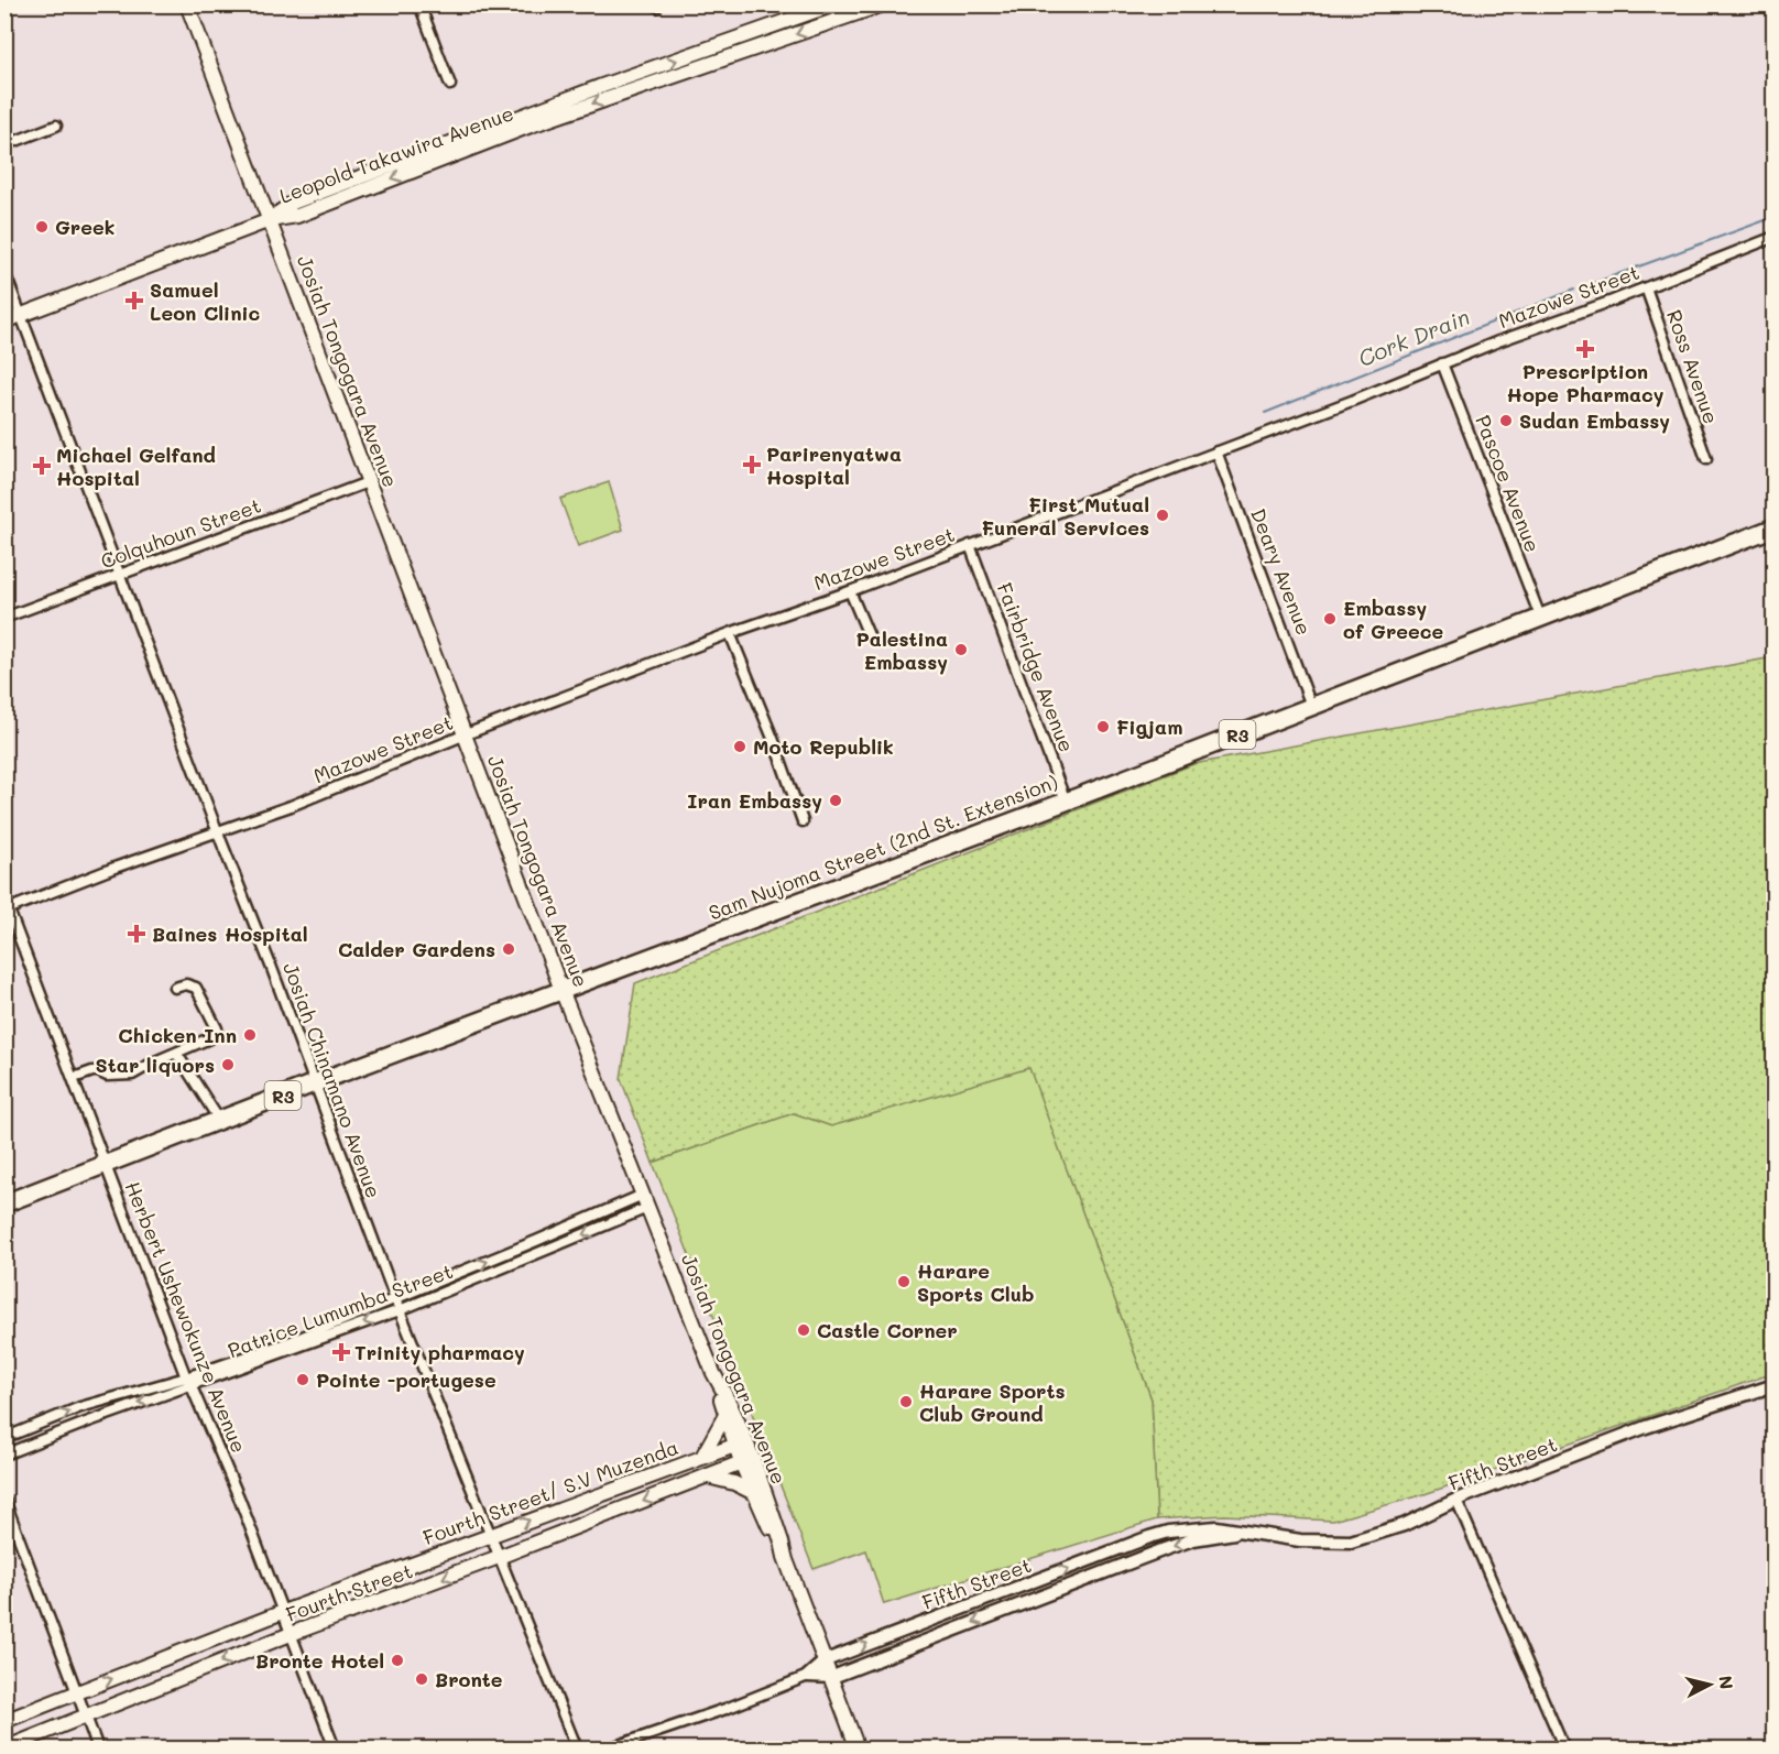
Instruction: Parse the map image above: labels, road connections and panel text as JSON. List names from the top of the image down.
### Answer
{
  "streets": {
    "highway": ["R3", "Sam Nujoma Street (2nd St. Extension)"],
    "main road": [
      "Leopold Takawira Avenue",
      "Josiah Tongogara Avenue",
      "Fourth Street/ S.V Muzenda",
      "Fourth Street"
    ],
    "street": [
      "Mazowe Street",
      "Ross Avenue",
      "Pascoe Avenue",
      "Colquhoun Street",
      "Deary Avenue",
      "Fairbridge Avenue",
      "Josiah Chinamano Avenue",
      "Patrice Lumumba Street",
      "Herbert Ushewokunze Avenue",
      "Fifth Street"
    ]
  },
  "crossings": [
    ["Leopold Takawira Avenue", "Josiah Tongogara Avenue"],
    ["Mazowe Street", "Ross Avenue"],
    ["Mazowe Street", "Josiah Tongogara Avenue"],
    ["Mazowe Street", "Pascoe Avenue"],
    ["Mazowe Street", "Deary Avenue"],
    ["Mazowe Street", "Fairbridge Avenue"],
    ["Mazowe Street", "Josiah Chinamano Avenue"],
    ["Mazowe Street", "Herbert Ushewokunze Avenue"],
    ["Josiah Tongogara Avenue", "Colquhoun Street"],
    ["Josiah Tongogara Avenue", "Sam Nujoma Street (2nd St. Extension)"],
    ["Josiah Tongogara Avenue", "Patrice Lumumba Street"],
    ["Josiah Tongogara Avenue", "Fifth Street"],
    ["Josiah Tongogara Avenue", "Fourth Street"],
    ["Pascoe Avenue", "Sam Nujoma Street (2nd St. Extension)"],
    ["Colquhoun Street", "Josiah Chinamano Avenue"],
    ["Deary Avenue", "Sam Nujoma Street (2nd St. Extension)"],
    ["Fairbridge Avenue", "Sam Nujoma Street (2nd St. Extension)"],
    ["Sam Nujoma Street (2nd St. Extension)", "Josiah Chinamano Avenue"],
    ["Sam Nujoma Street (2nd St. Extension)", "Herbert Ushewokunze Avenue"],
    ["Josiah Chinamano Avenue", "Patrice Lumumba Street"],
    ["Josiah Chinamano Avenue", "Fourth Street/ S.V Muzenda"],
    ["Josiah Chinamano Avenue", "Fourth Street"],
    ["Patrice Lumumba Street", "Herbert Ushewokunze Avenue"],
    ["Herbert Ushewokunze Avenue", "Fourth Street/ S.V Muzenda"],
    ["Herbert Ushewokunze Avenue", "Fourth Street"]
  ],
  "one_way": ["Fourth Street/ S.V Muzenda", "Fourth Street"],
  "water": ["Cork Drain"],
  "places": {
    "other": [
      "Greek",
      "Sudan Embassy",
      "First Mutual Funeral Services",
      "Embassy of Greece",
      "Palestina Embassy",
      "Figjam",
      "Moto Republik",
      "Iran Embassy",
      "Calder Gardens",
      "Chicken Inn",
      "Star liquors",
      "Harare Sports Club",
      "Castle Corner",
      "Pointe -portugese",
      "Harare Sports Club Ground",
      "Bronte Hotel",
      "Bronte"
    ],
    "health": [
      "Samuel Leon Clinic",
      "Prescription Hope Pharmacy",
      "Parirenyatwa Hospital",
      "Michael Gelfand Hospital",
      "Baines Hospital",
      "Trinity pharmacy"
    ]
  },
  "north": "right"
}
